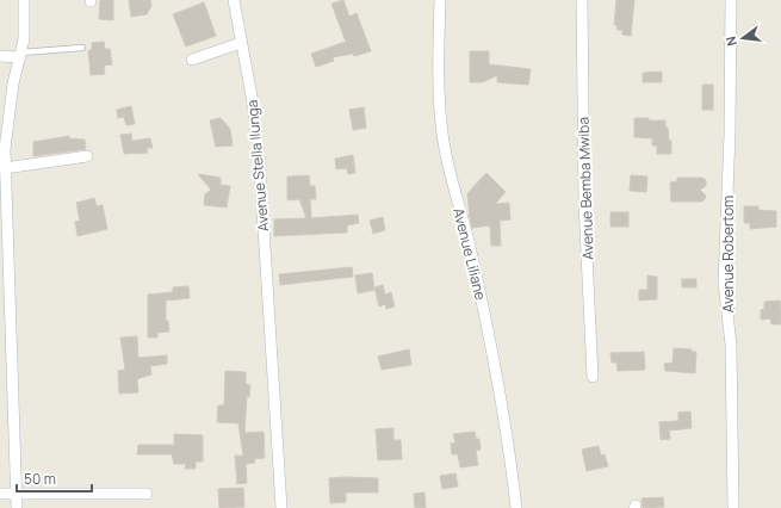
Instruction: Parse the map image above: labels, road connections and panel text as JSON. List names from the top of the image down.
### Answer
{
  "streets": {
    "street": [
      "Avenue Stella Ilunga",
      "Avenue Bemba Mwiba",
      "Avenue Liliane",
      "Avenue Robertom"
    ]
  },
  "scale_bar": "50 m",
  "north": "left"
}
